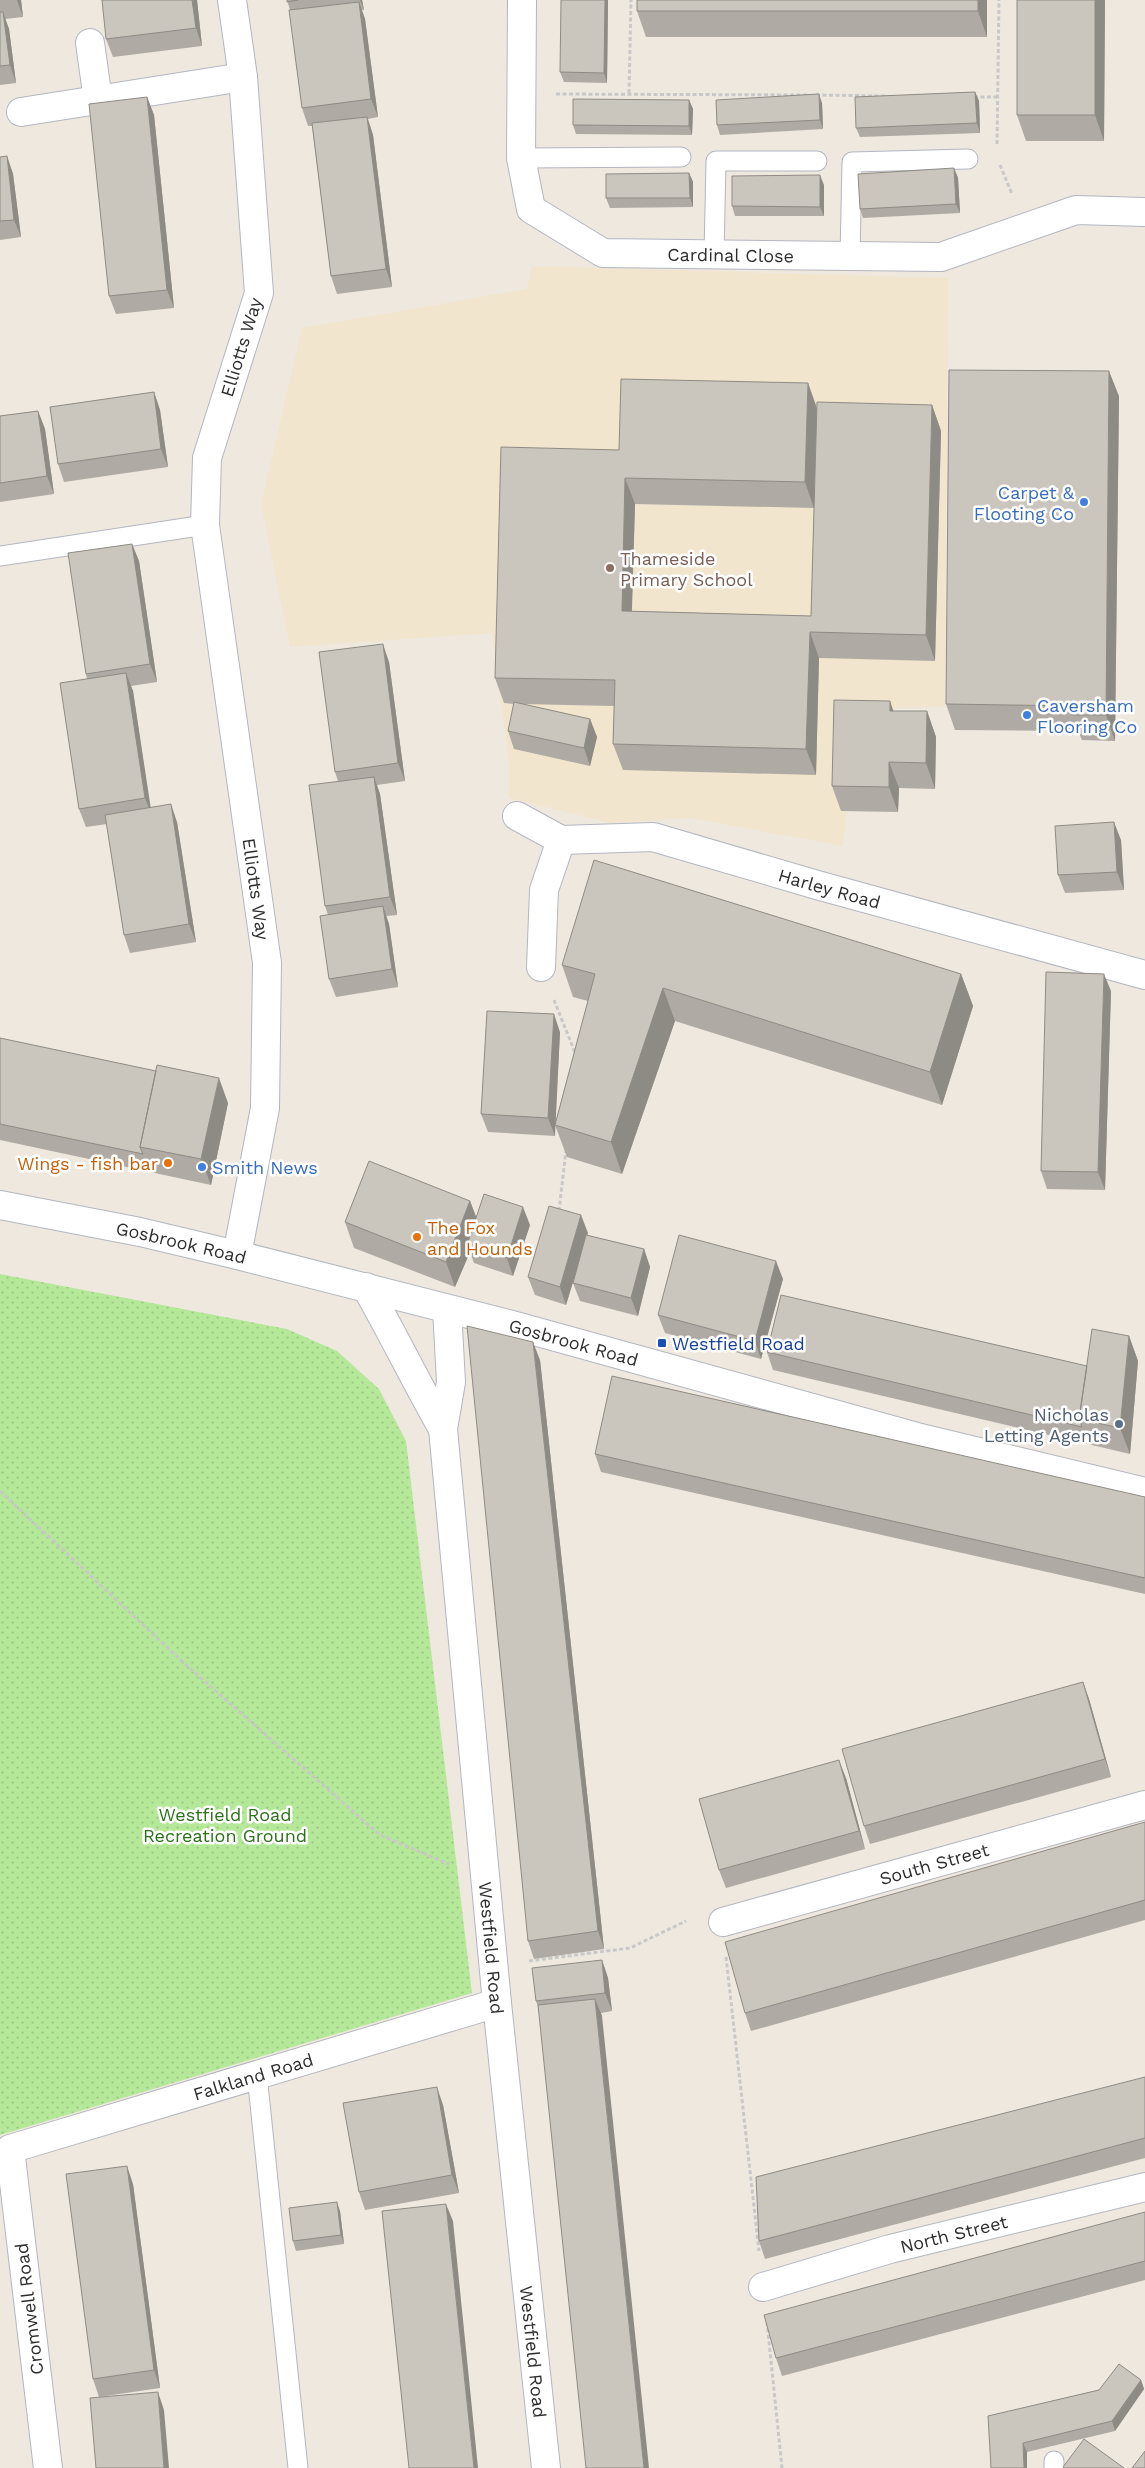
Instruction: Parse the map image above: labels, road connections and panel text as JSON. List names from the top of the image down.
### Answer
{
  "streets": {
    "street": [
      "Cardinal Close",
      "Elliotts Way",
      "Harley Road",
      "Gosbrook Road",
      "South Street",
      "Westfield Road",
      "Falkland Road",
      "North Street",
      "Cromwell Road"
    ]
  },
  "crossings": [
    ["Elliotts Way", "Gosbrook Road"],
    ["Gosbrook Road", "Westfield Road"],
    ["Westfield Road", "Falkland Road"],
    ["Falkland Road", "Cromwell Road"]
  ],
  "parks": ["Westfield Road Recreation Ground"],
  "places": {
    "other": [
      "Carpet & Flooting Co",
      "Thameside Primary School",
      "Caversham Flooring Co",
      "Wings - fish bar",
      "Smith News",
      "The Fox and Hounds",
      "Nicholas Letting Agents"
    ],
    "transit": ["Westfield Road"]
  }
}
